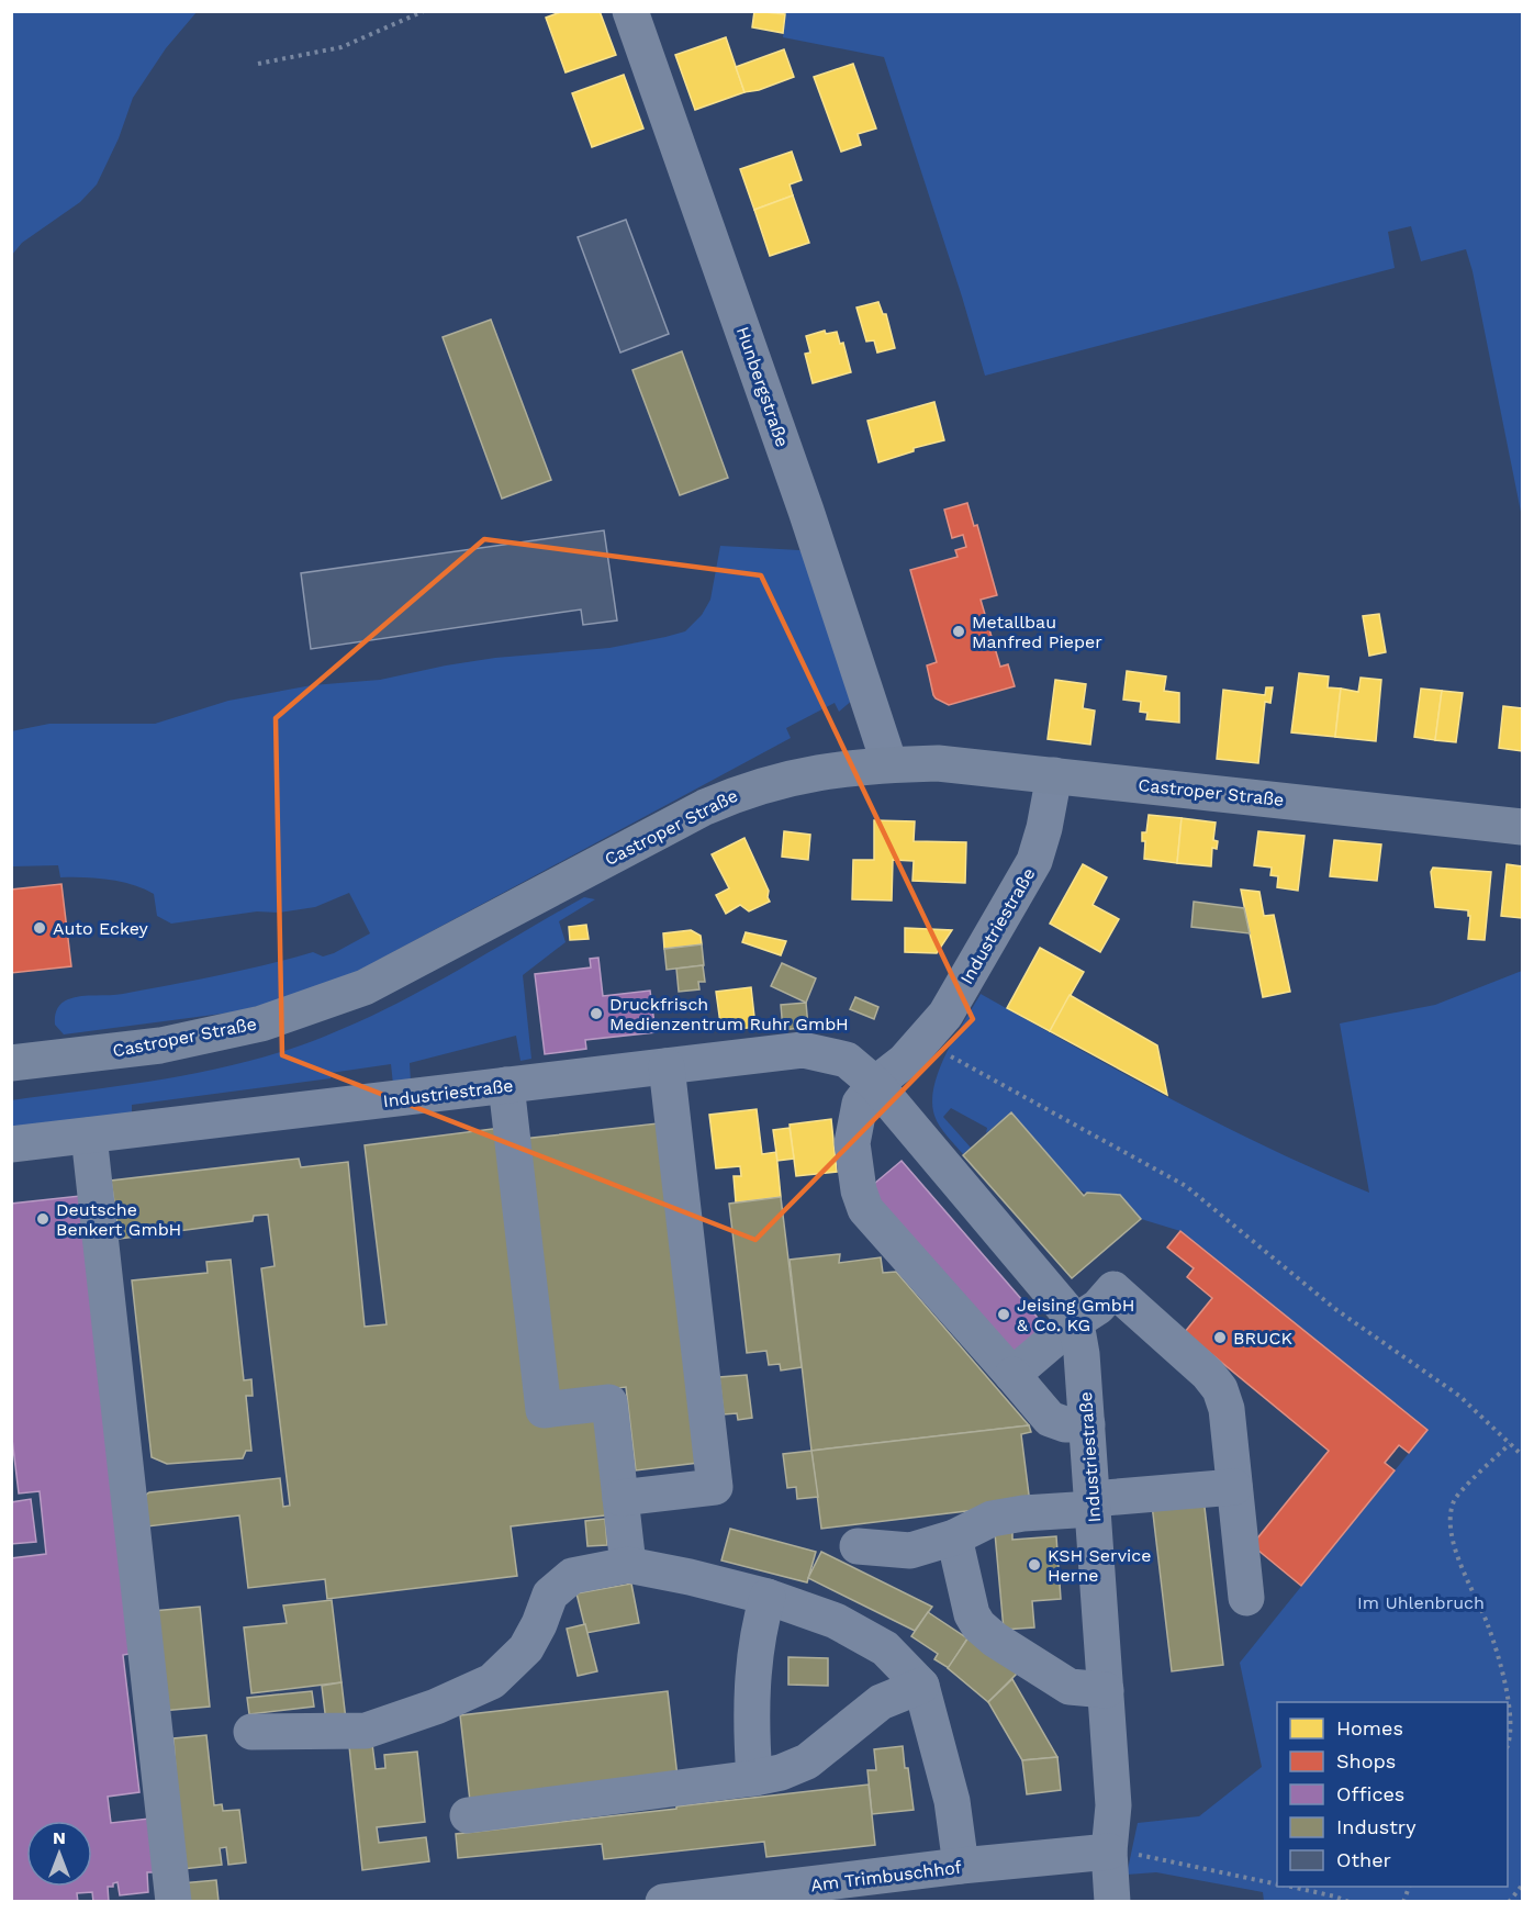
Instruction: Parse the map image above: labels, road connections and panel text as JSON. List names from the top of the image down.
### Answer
{
  "streets": {
    "main road": ["Castroper Straße"],
    "street": ["Hunbergstraße", "Industriestraße", "Am Trimbuschhof"]
  },
  "crossings": [
    ["Hunbergstraße", "Castroper Straße"],
    ["Castroper Straße", "Industriestraße"],
    ["Industriestraße", "Am Trimbuschhof"]
  ],
  "parks": ["Im Uhlenbruch"],
  "places": [
    "Metallbau Manfred Pieper",
    "Auto Eckey",
    "Druckfrisch Medienzentrum Ruhr GmbH",
    "Deutsche Benkert GmbH",
    "Jeising GmbH & Co. KG",
    "BRUCK",
    "KSH Service Herne"
  ],
  "legend": [
    "Homes",
    "Shops",
    "Offices",
    "Industry",
    "Other"
  ],
  "north": "top"
}
